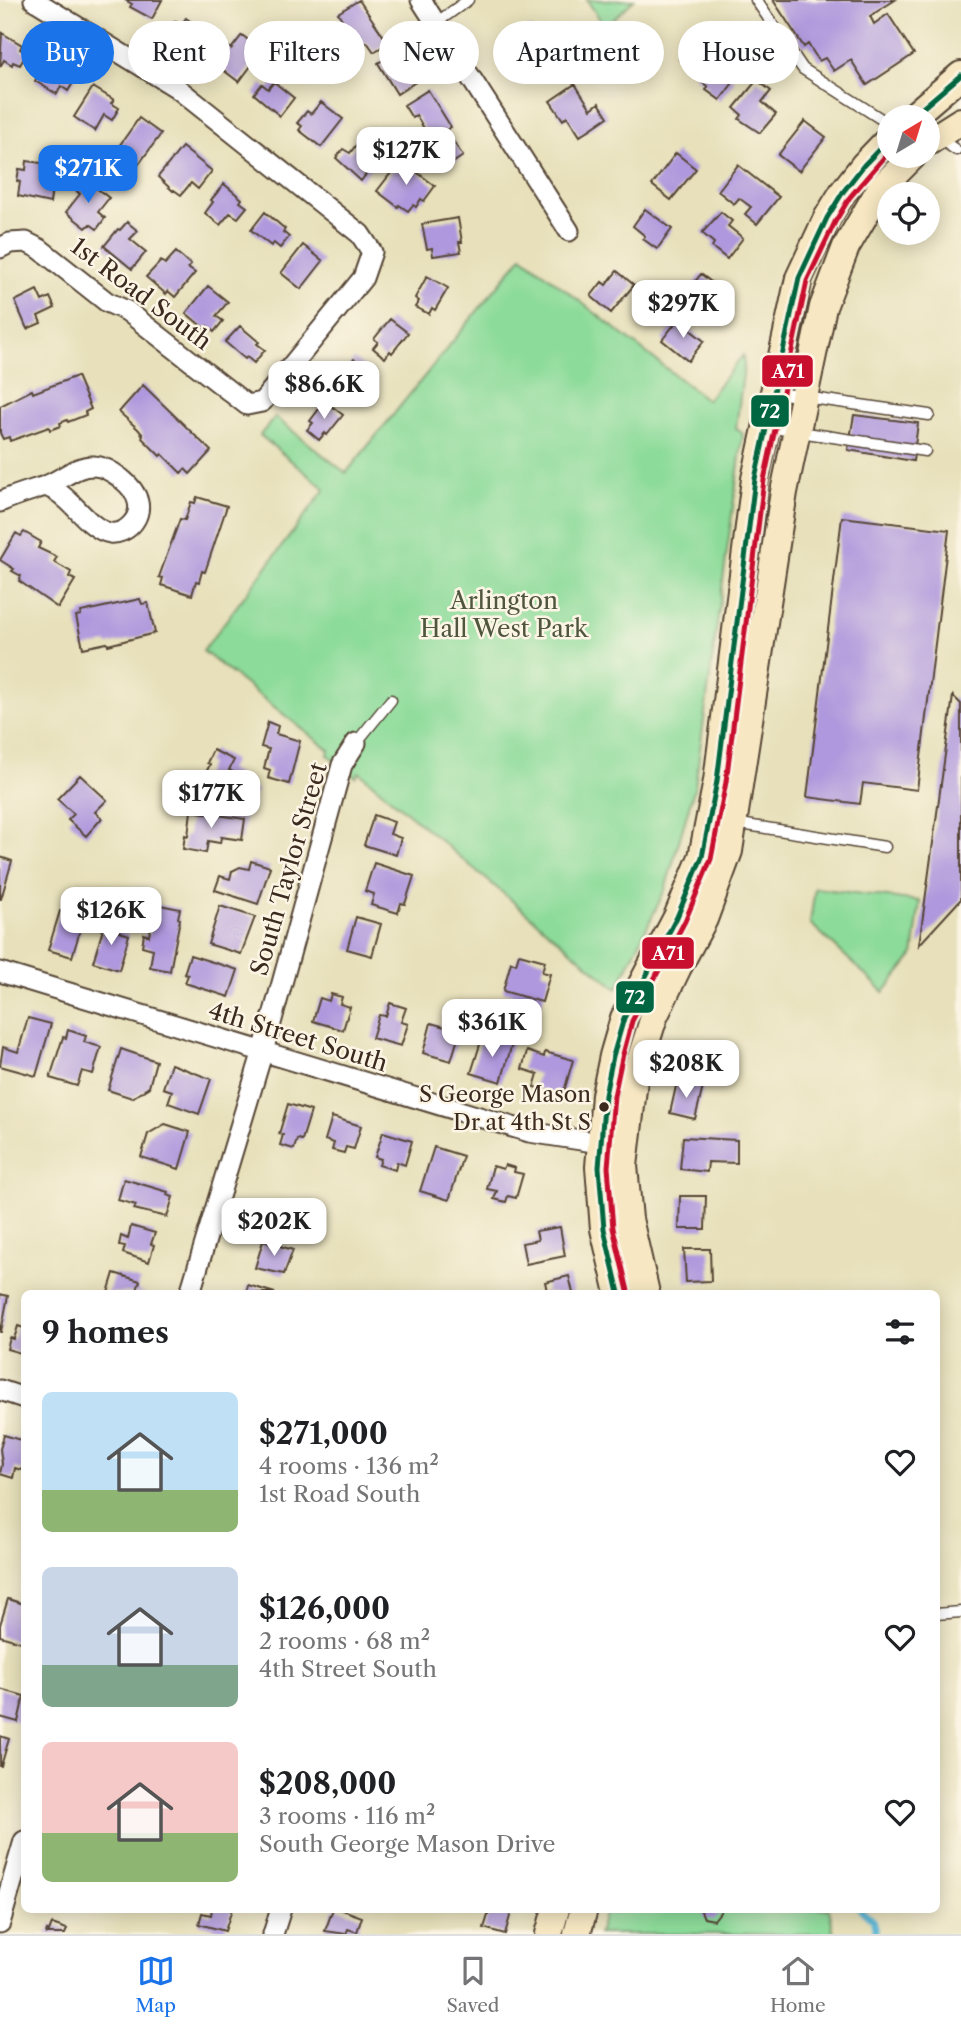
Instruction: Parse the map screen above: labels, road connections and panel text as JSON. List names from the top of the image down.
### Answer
{
  "streets": {
    "street": ["1st Road South", "South Taylor Street", "4th Street South"]
  },
  "crossings": [
    ["South Taylor Street", "4th Street South"]
  ],
  "parks": ["Arlington Hall West Park"],
  "places": ["S George Mason Dr at 4th St S"],
  "lines": ["transit line 72", "transit line A71"],
  "north": "top right",
  "page": {
    "chip": [
      "Buy",
      "Rent",
      "Filters",
      "New",
      "Apartment",
      "House"
    ],
    "price": [
      "$127K",
      "$271K",
      "$297K",
      "$86.6K",
      "$177K",
      "$126K",
      "$361K",
      "$208K",
      "$202K"
    ],
    "heading": "9 homes",
    "list": [
      {
        "name": "$271,000",
        "note": "4 rooms · 136 m² · 1st Road South"
      },
      {
        "name": "$126,000",
        "note": "2 rooms · 68 m² · 4th Street South"
      },
      {
        "name": "$208,000",
        "note": "3 rooms · 116 m² · South George Mason Drive"
      }
    ],
    "tabs": ["Map", "Saved", "Home"]
  }
}
